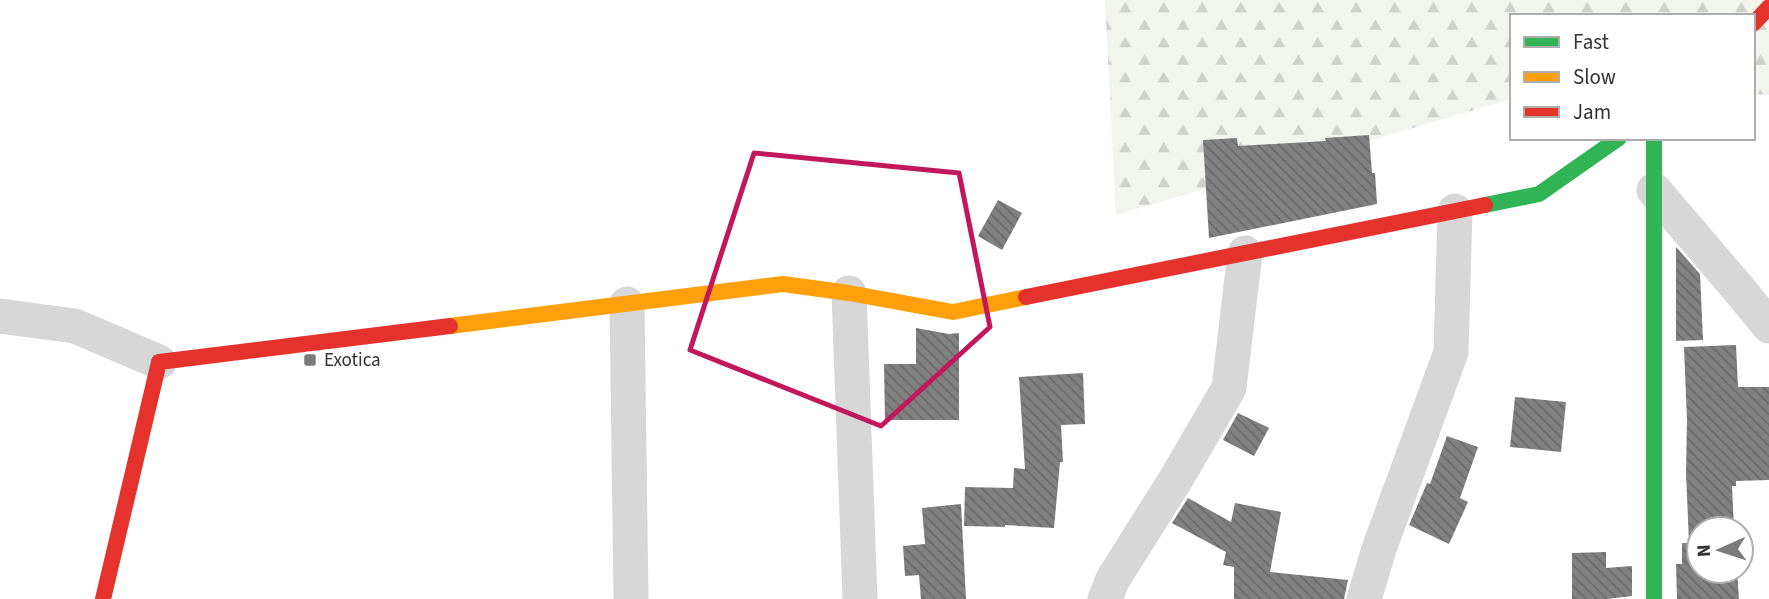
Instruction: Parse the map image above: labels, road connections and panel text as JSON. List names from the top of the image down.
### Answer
{
  "places": {
    "transit": ["Exotica"]
  },
  "legend": ["Fast", "Slow", "Jam"],
  "north": "left"
}
